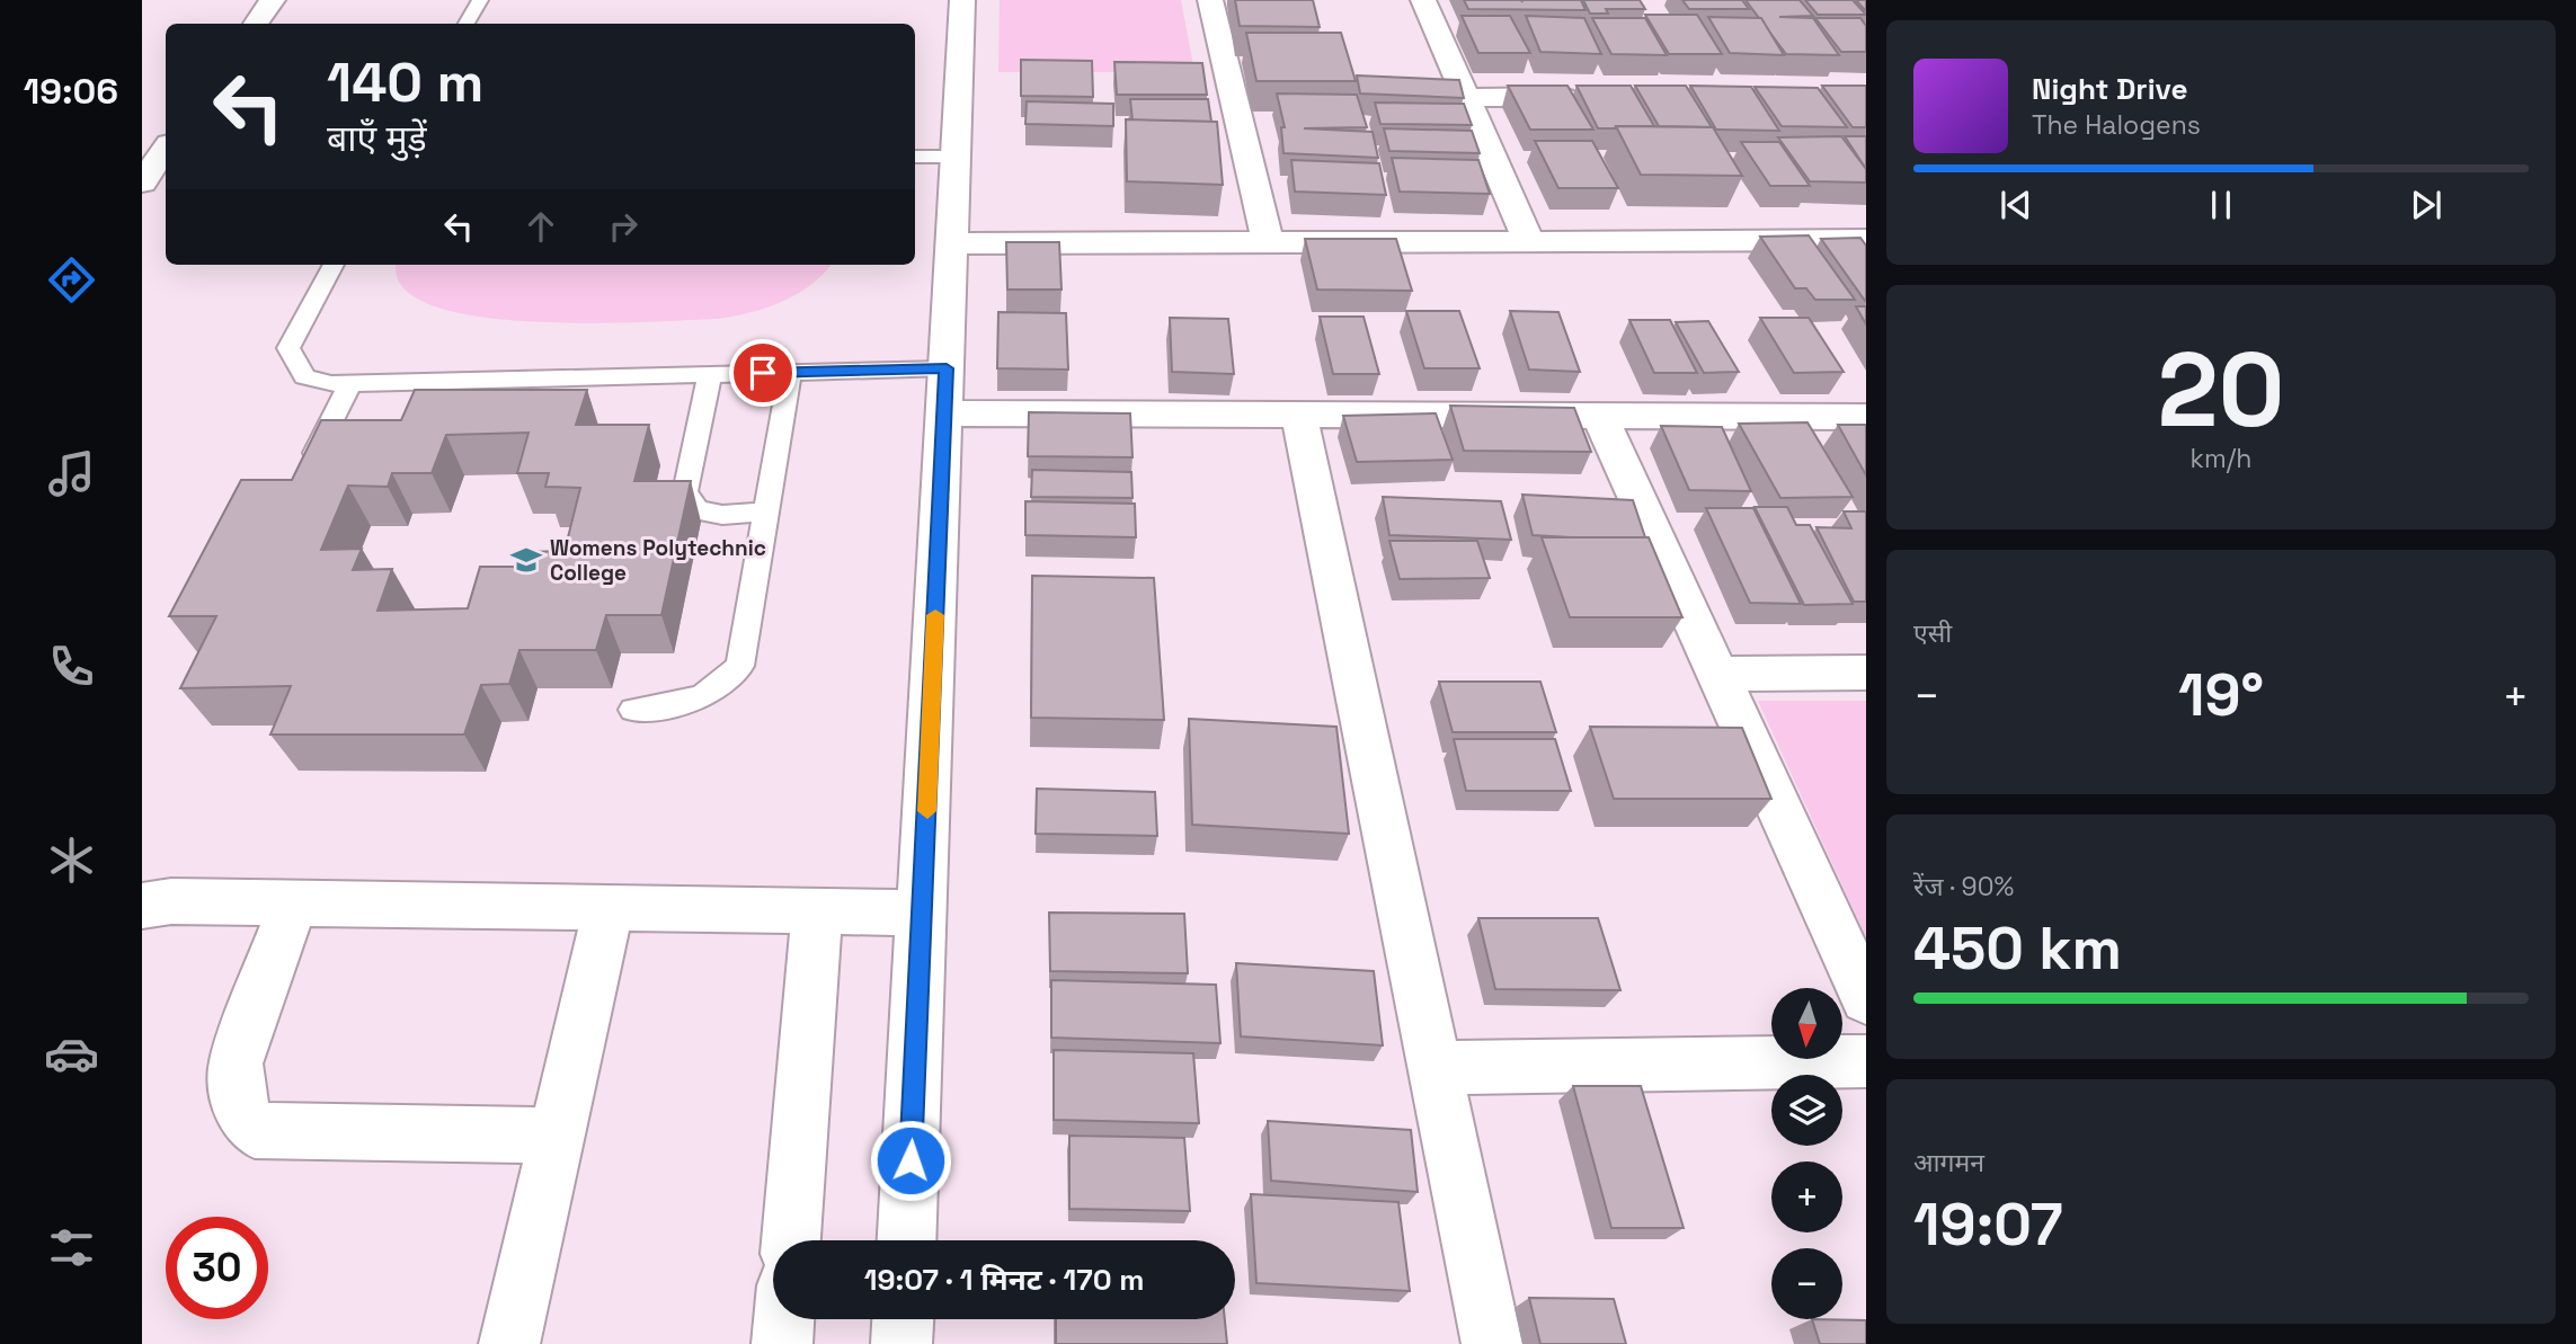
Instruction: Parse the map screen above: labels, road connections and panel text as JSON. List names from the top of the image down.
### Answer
{
  "places": {
    "school or university": ["Womens Polytechnic College"]
  },
  "north": "bottom",
  "page": {
    "tabs": "19:06",
    "turn": ["140 m", "बाएँ मुड़ें"],
    "song": ["Night Drive", "The Halogens"],
    "tile": [
      ["20", "km/h"],
      "एसी",
      ["रेंज · 90%", "450 km"],
      ["आगमन", "19:07"]
    ],
    "heat": ["−", "19°", "+"],
    "map_buttons": ["+", "−"],
    "limit": "30",
    "trip": "19:07 · 1 मिनट · 170 m"
  }
}
